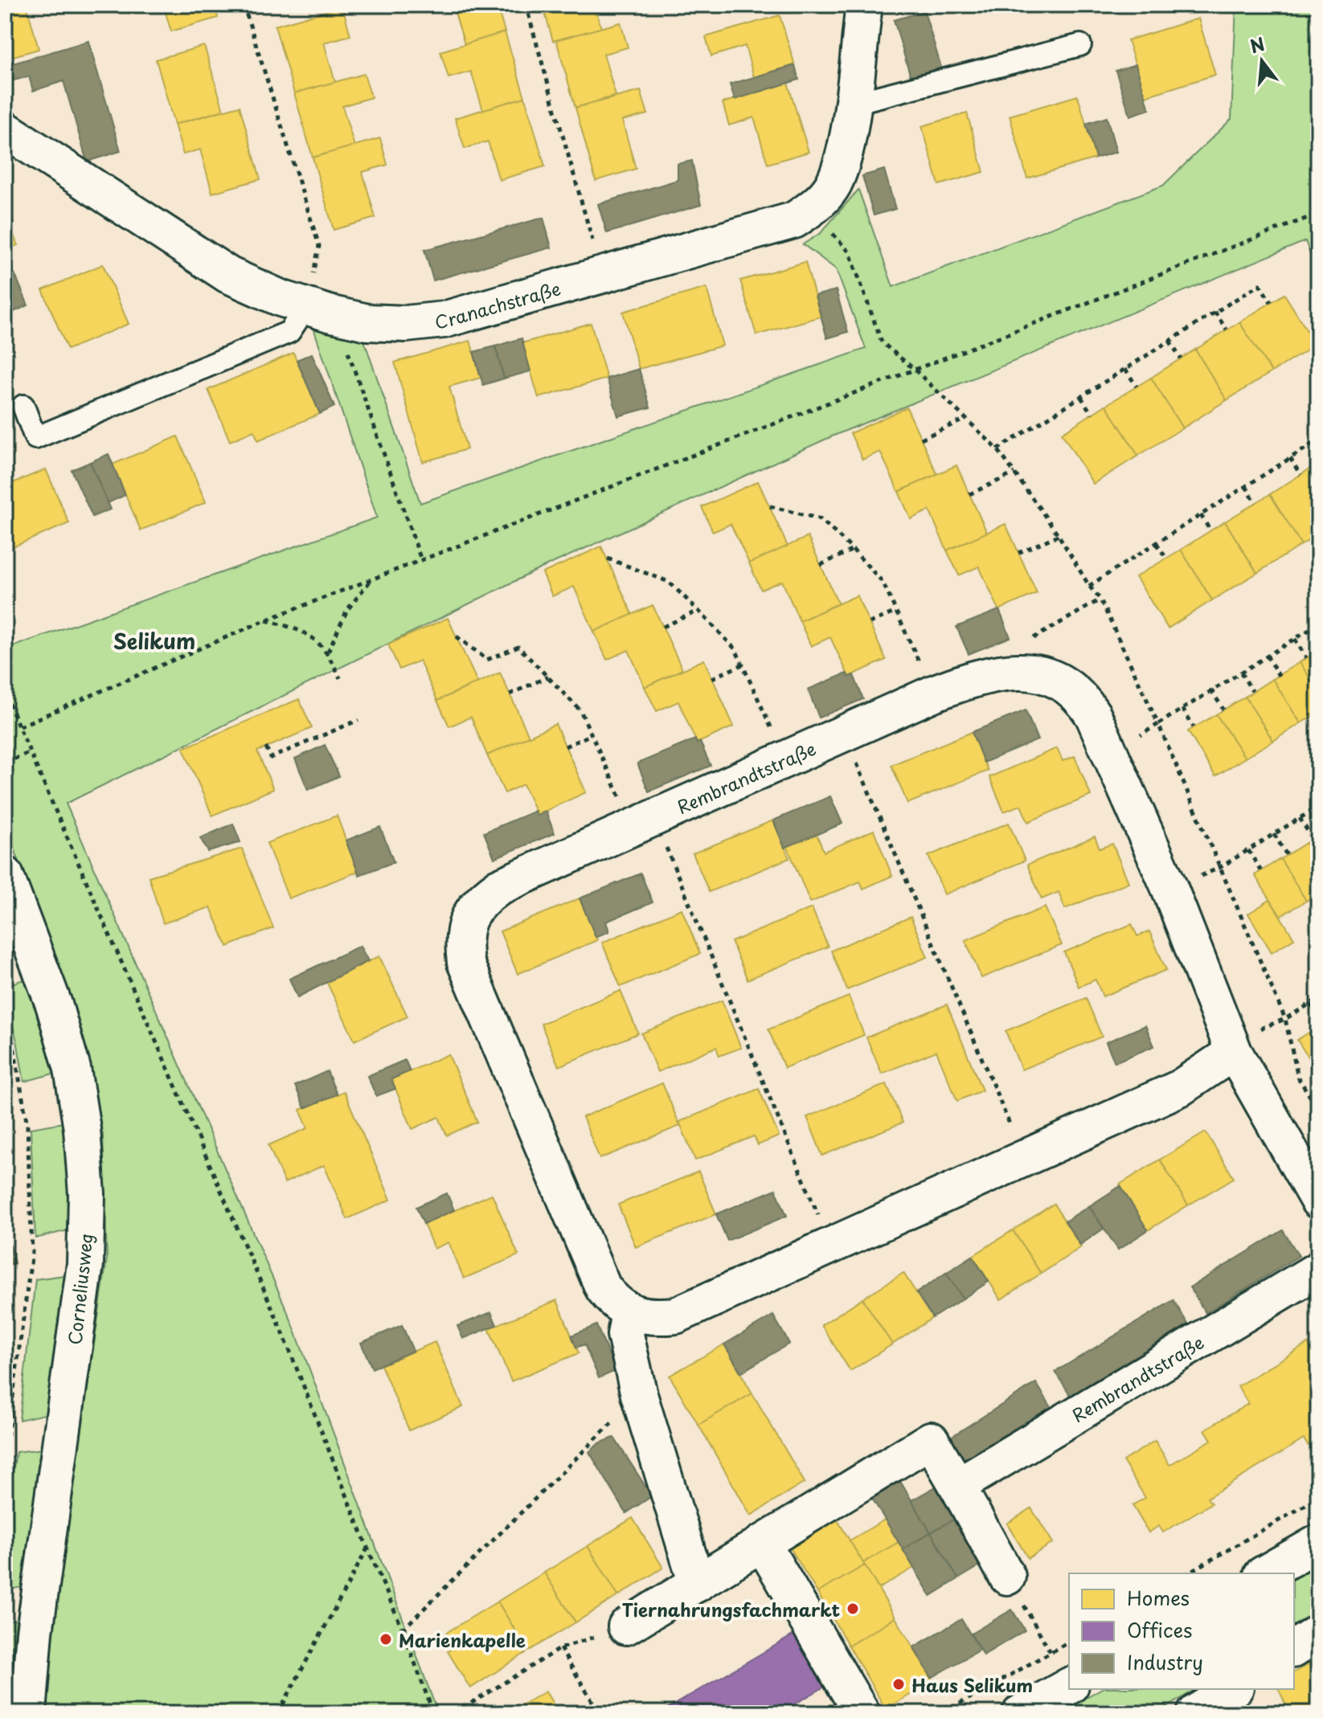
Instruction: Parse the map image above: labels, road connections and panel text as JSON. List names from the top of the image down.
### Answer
{
  "streets": {
    "street": ["Cranachstraße", "Rembrandtstraße", "Corneliusweg"]
  },
  "districts": ["Selikum"],
  "places": ["Tiernahrungsfachmarkt", "Marienkapelle", "Haus Selikum"],
  "legend": ["Homes", "Offices", "Industry"],
  "north": "top"
}
